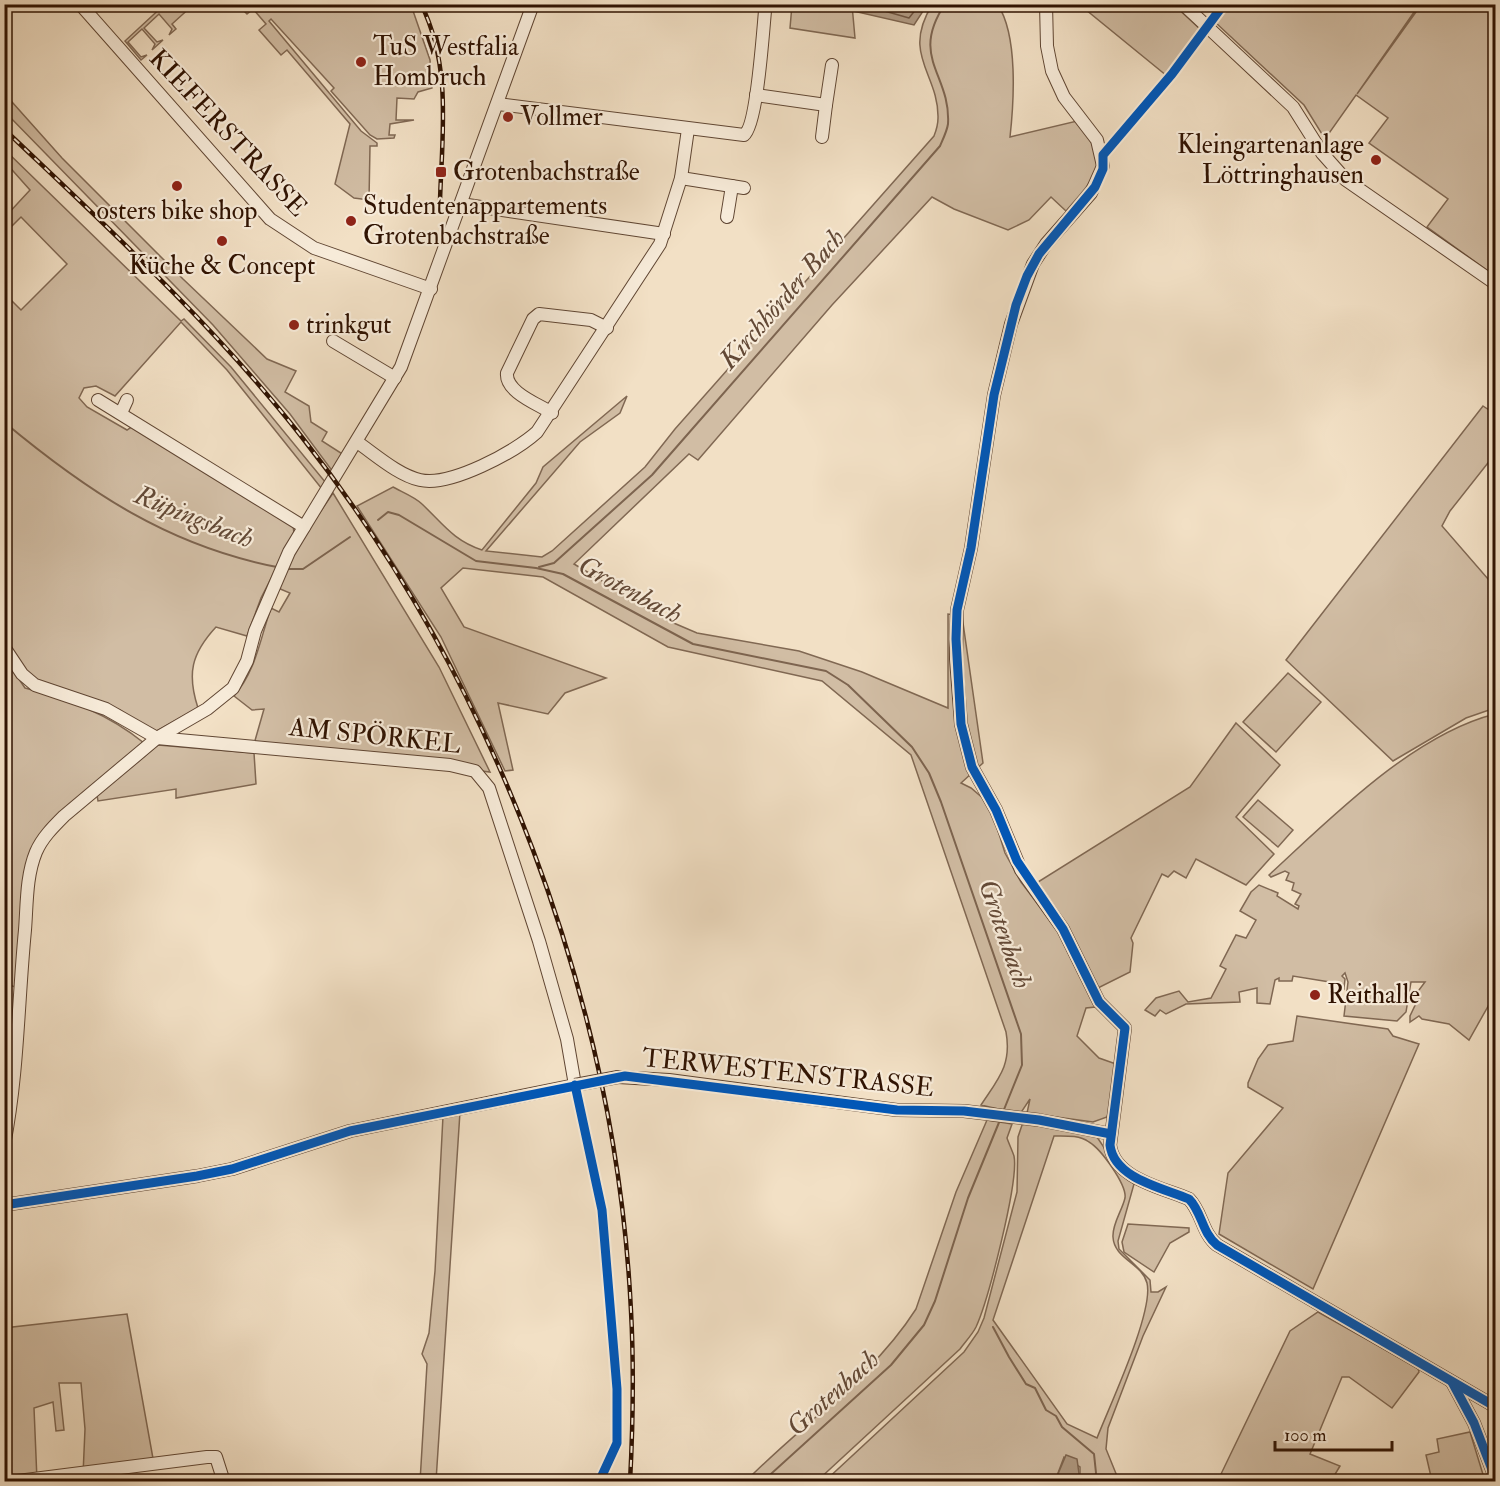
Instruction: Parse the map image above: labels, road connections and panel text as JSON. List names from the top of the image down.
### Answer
{
  "streets": {
    "street": ["KIEFERSTRASSE", "AM SPÖRKEL", "TERWESTENSTRASSE"]
  },
  "crossings": [
    ["AM SPÖRKEL", "TERWESTENSTRASSE"]
  ],
  "water": ["Kirchhörder Bach", "Rüpingsbach", "Grotenbach"],
  "places": {
    "other": [
      "TuS Westfalia Hombruch",
      "Vollmer",
      "Kleingartenanlage Löttringhausen",
      "osters bike shop",
      "Studentenappartements Grotenbachstraße",
      "Küche & Concept",
      "trinkgut",
      "Reithalle"
    ],
    "transit": ["Grotenbachstraße"]
  },
  "scale_bar": "100 m"
}
